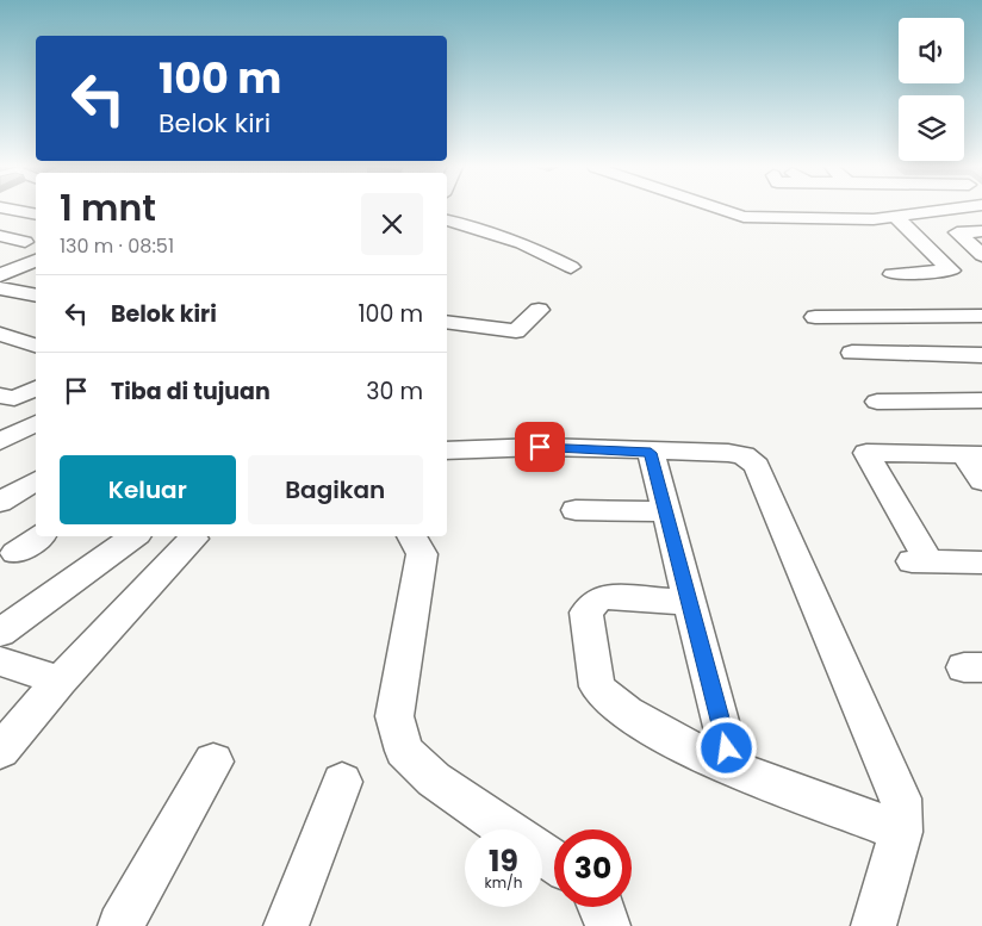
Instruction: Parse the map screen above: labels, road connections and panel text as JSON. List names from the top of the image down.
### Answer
{
  "page": {
    "turn": ["100 m", "Belok kiri"],
    "heading": ["1 mnt", "130 m · 08:51"],
    "list": [
      {
        "name": "Belok kiri",
        "value": "100 m"
      },
      {
        "name": "Tiba di tujuan",
        "value": "30 m"
      }
    ],
    "buttons": ["Keluar", "Bagikan"],
    "speed": "19 km/h",
    "limit": "30"
  }
}
